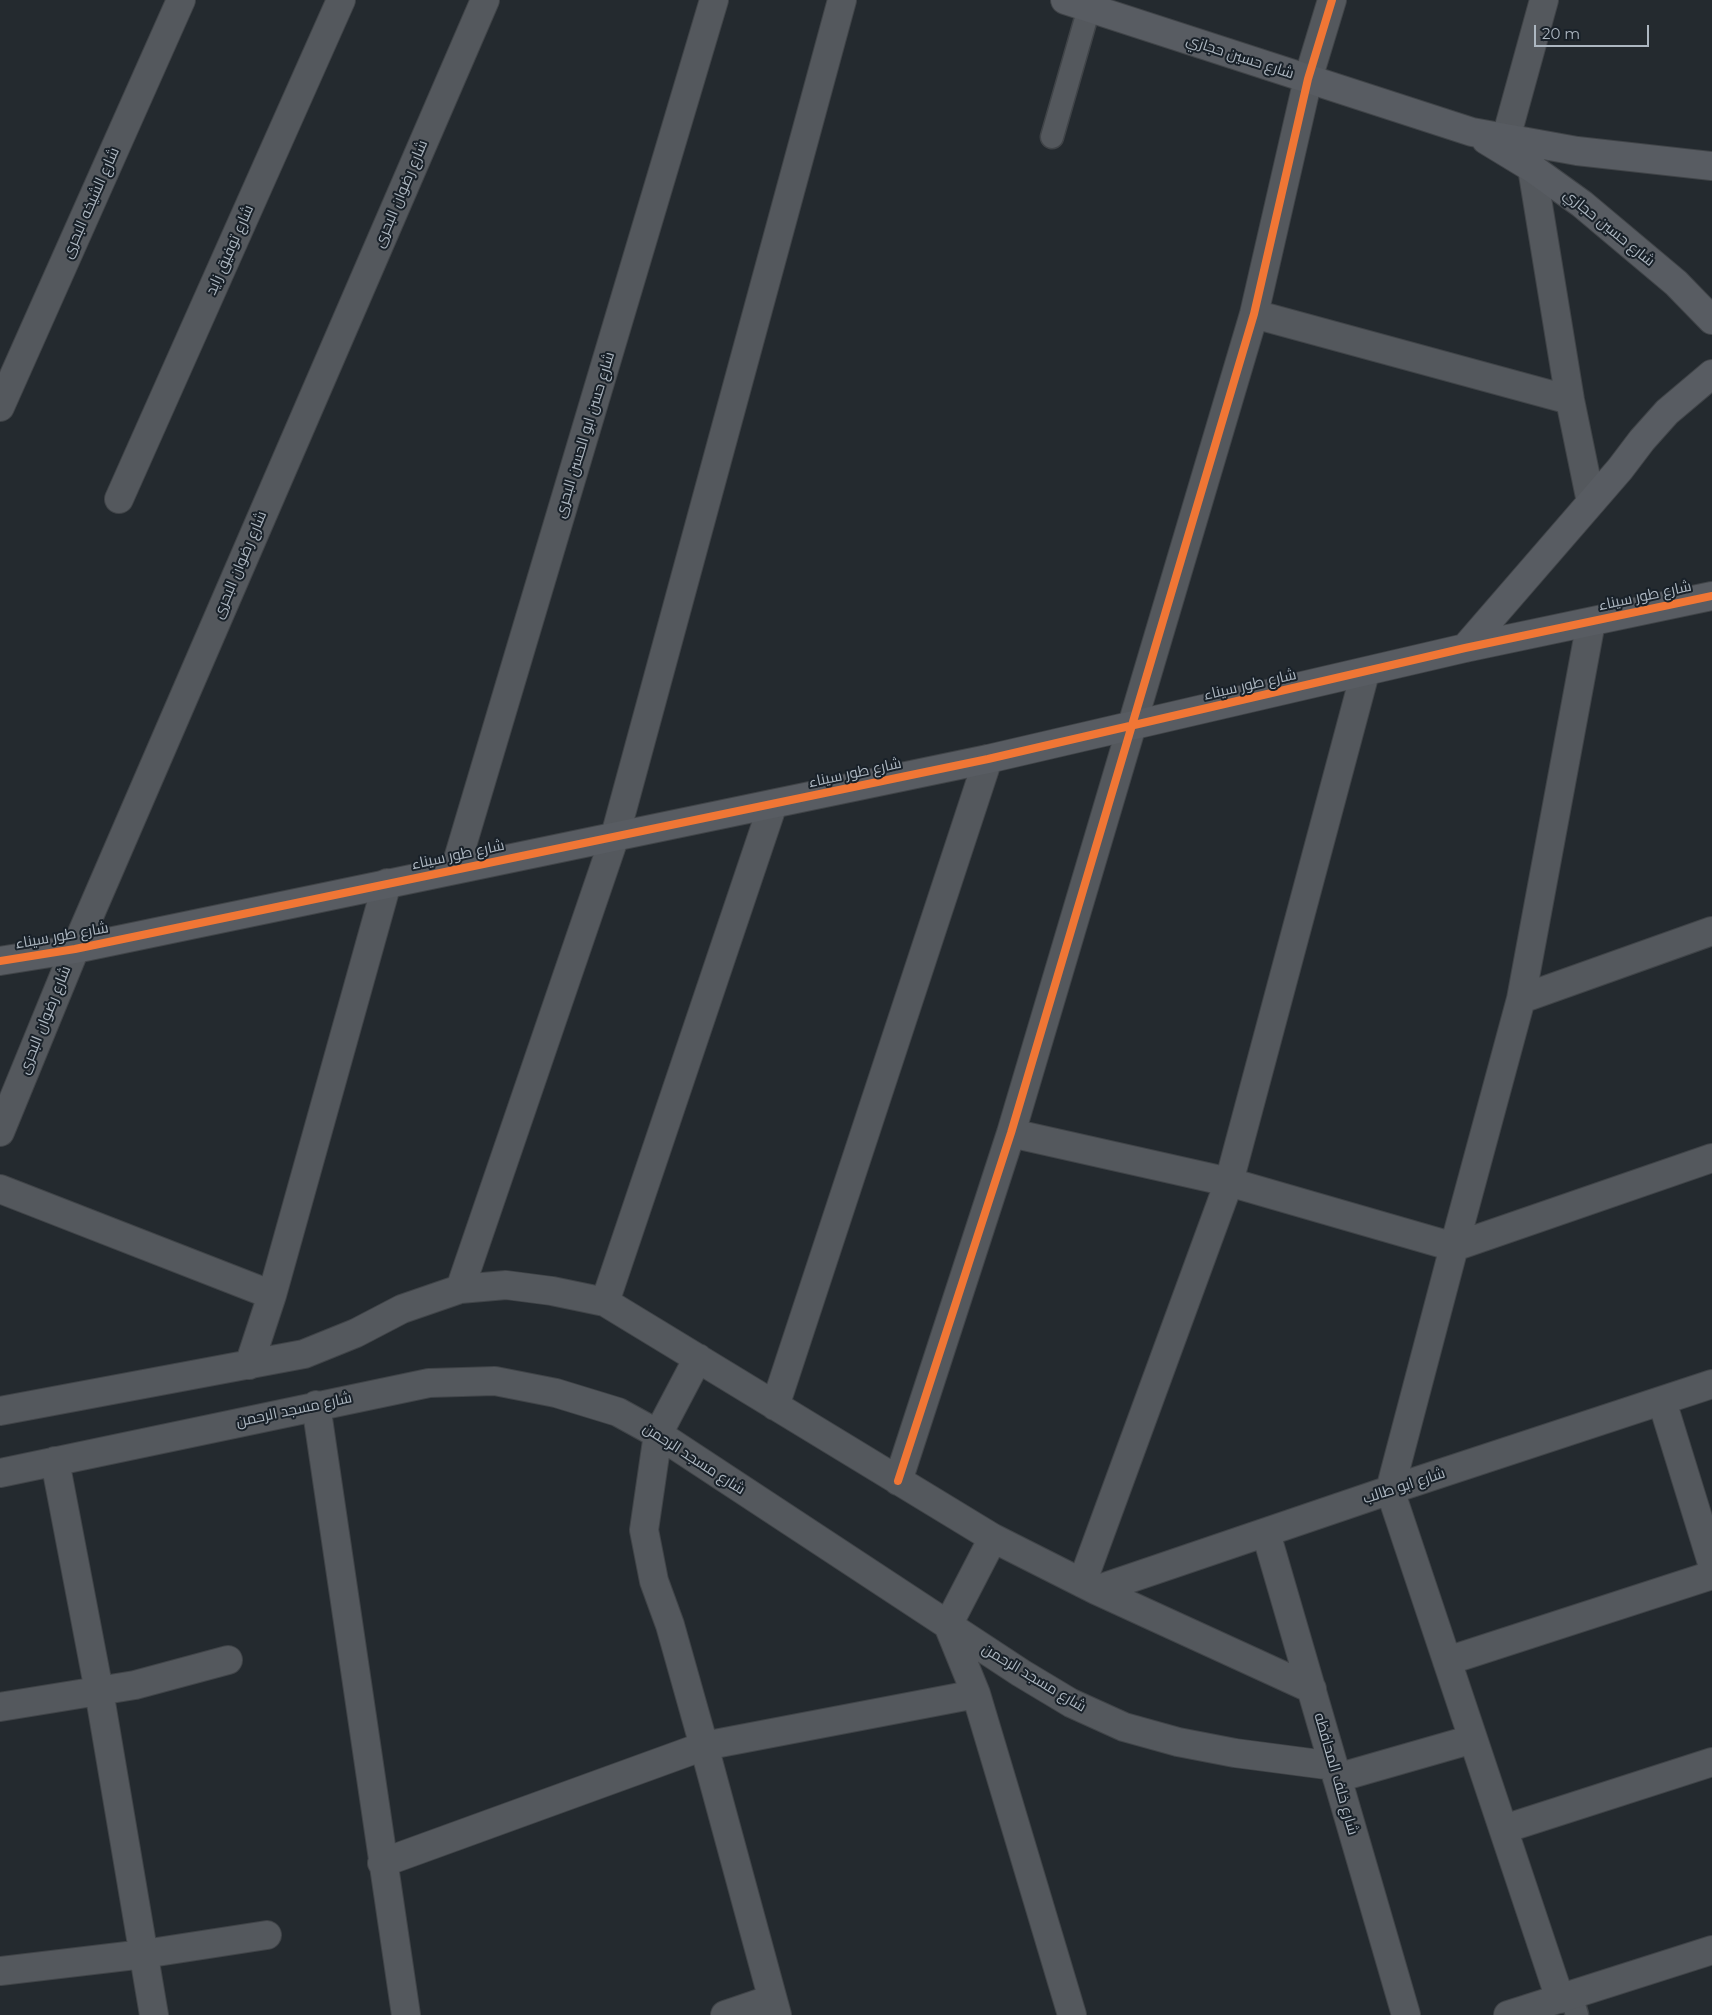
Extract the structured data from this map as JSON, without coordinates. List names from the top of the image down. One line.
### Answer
{"streets":{"street":["شارع حسين حجازي","شارع رضوان البحرى","شارع الشيخه البحرى","شارع توفيق زايد","شارع حسن ابو الحسن البحرى","شارع طور سيناء","شارع مسجد الرحمن","شارع ابو طالب","شارع خلف المحافظه"]},"crossings":[["شارع رضوان البحرى","شارع طور سيناء"],["شارع حسن ابو الحسن البحرى","شارع طور سيناء"],["شارع مسجد الرحمن","شارع خلف المحافظه"],["شارع ابو طالب","شارع خلف المحافظه"]],"scale_bar":"20 m"}
